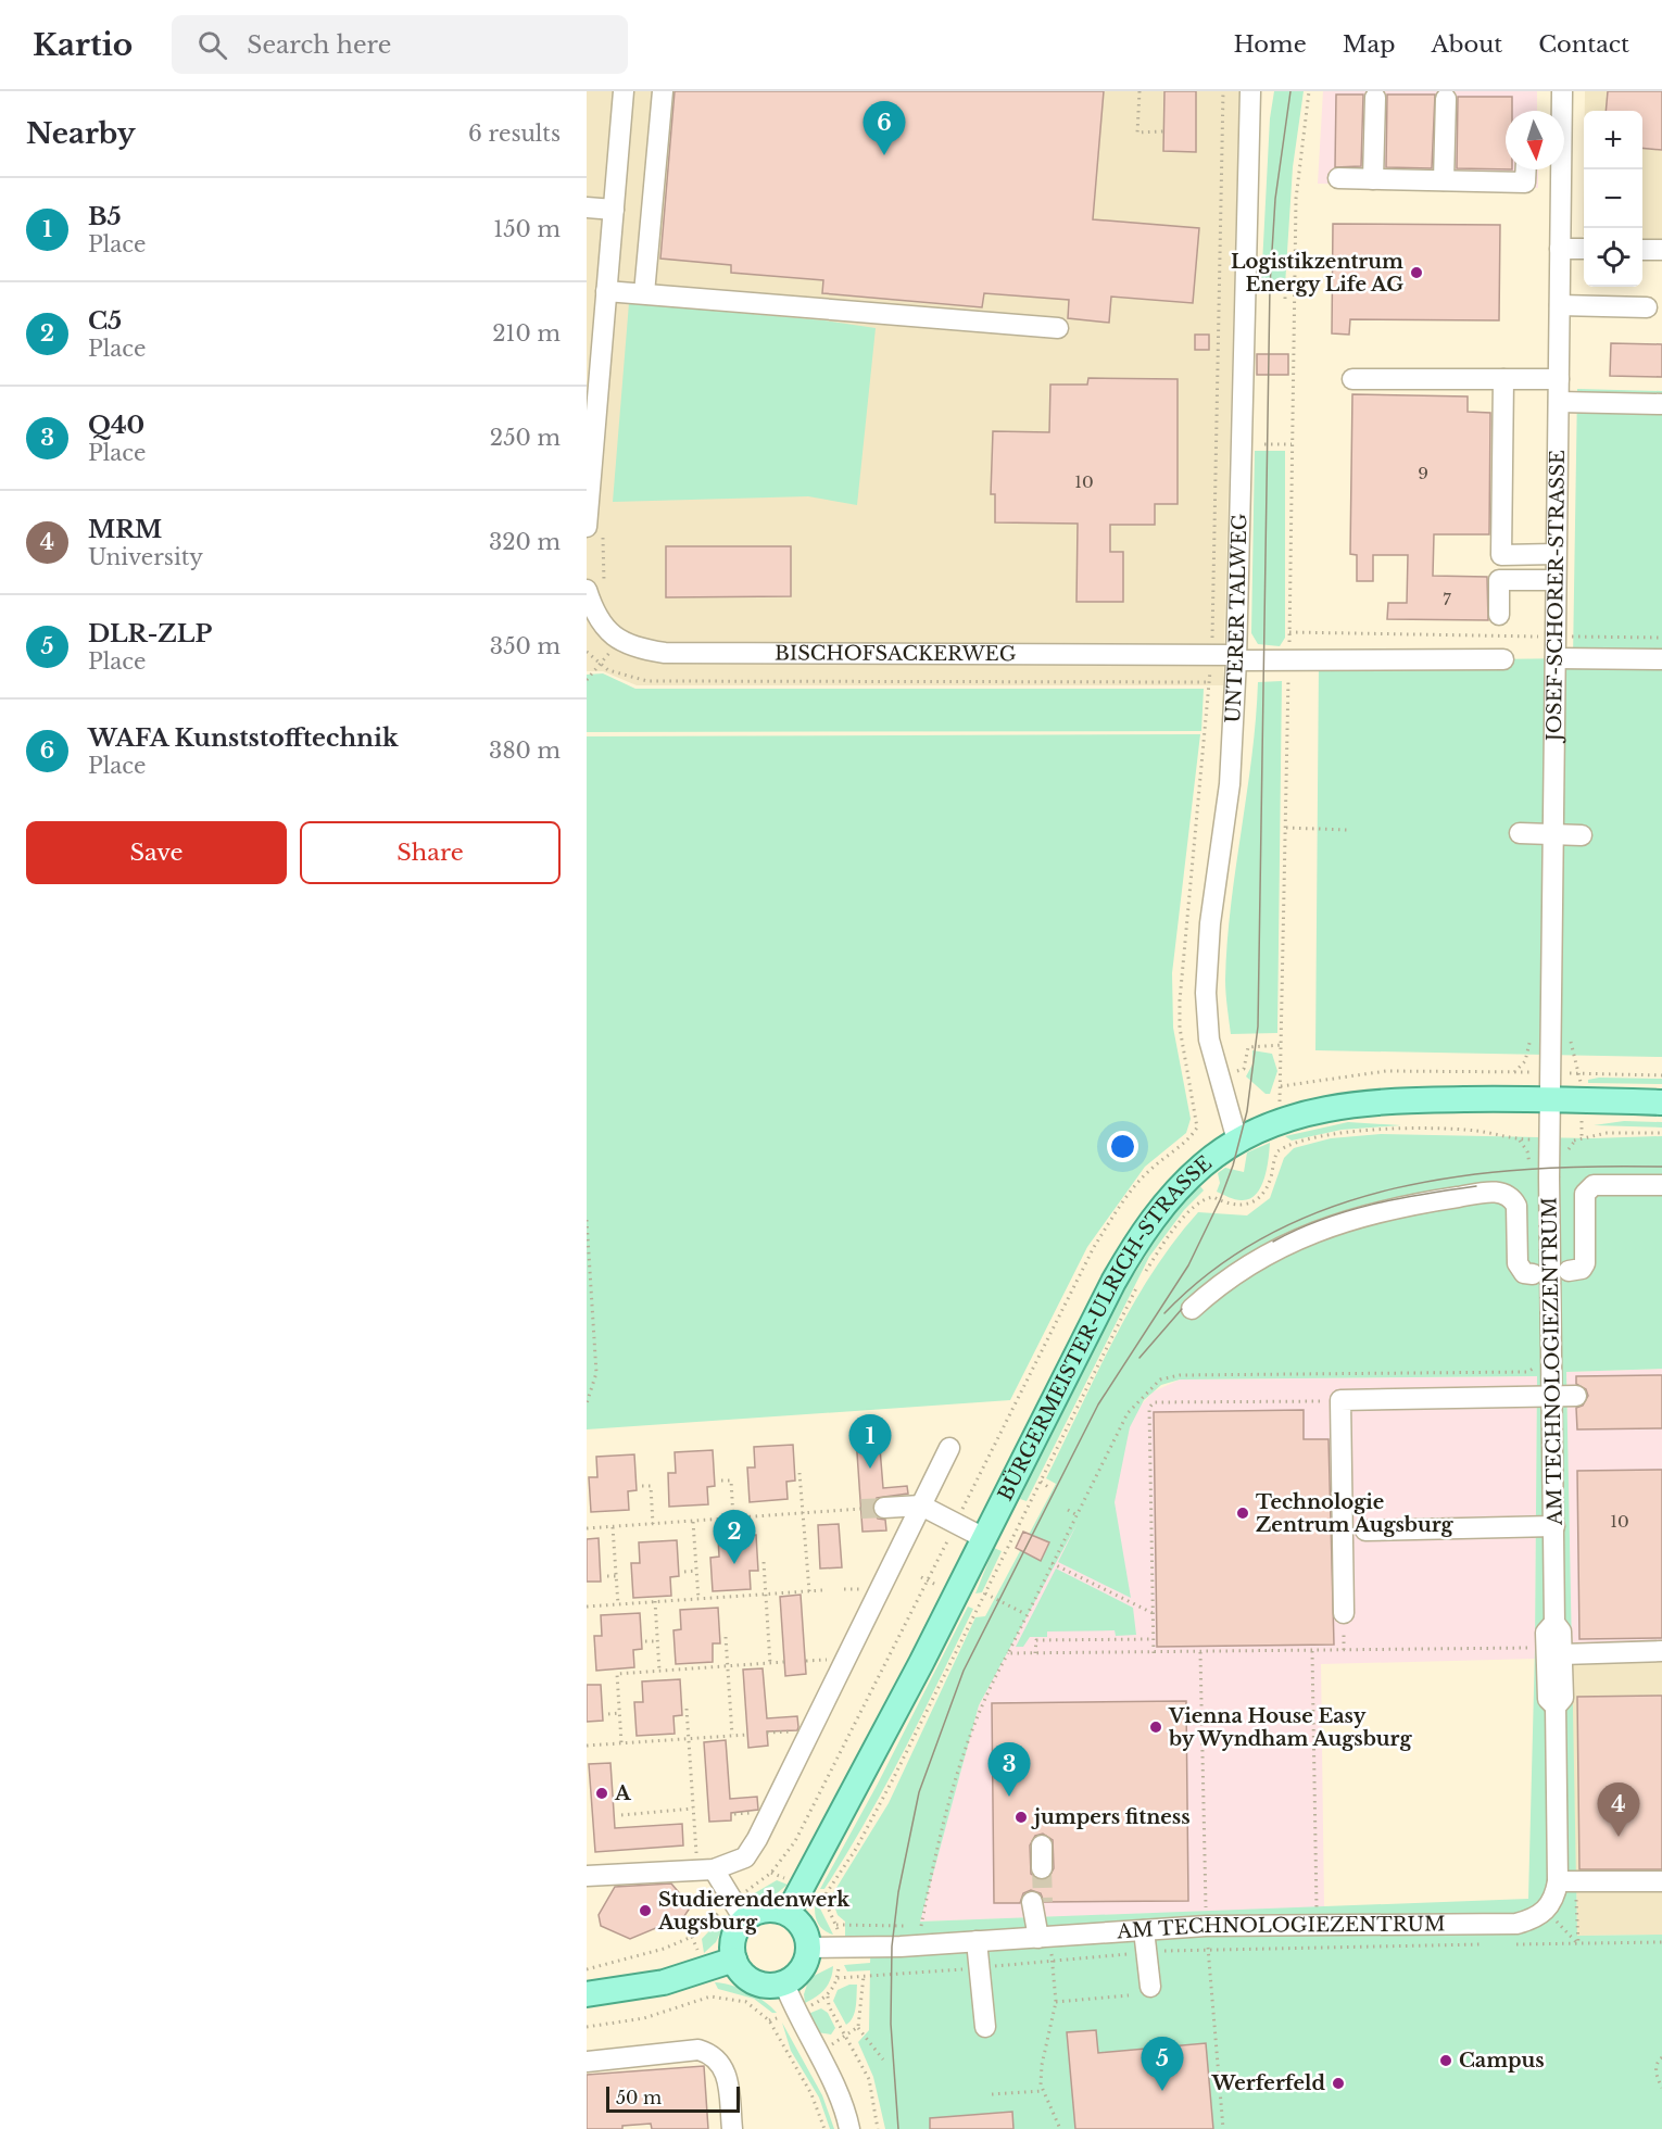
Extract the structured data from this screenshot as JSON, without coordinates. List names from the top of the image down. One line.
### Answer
{"streets":{"main road":["BÜRGERMEISTER-ULRICH-STRASSE"],"street":["JOSEF-SCHORER-STRASSE","UNTERER TALWEG","BISCHOFSACKERWEG","AM TECHNOLOGIEZENTRUM"]},"crossings":[["JOSEF-SCHORER-STRASSE","BÜRGERMEISTER-ULRICH-STRASSE"],["JOSEF-SCHORER-STRASSE","AM TECHNOLOGIEZENTRUM"],["UNTERER TALWEG","BISCHOFSACKERWEG"],["UNTERER TALWEG","BÜRGERMEISTER-ULRICH-STRASSE"],["BÜRGERMEISTER-ULRICH-STRASSE","AM TECHNOLOGIEZENTRUM"]],"places":["Logistikzentrum Energy Life AG","Technologie Zentrum Augsburg","Vienna House Easy by Wyndham Augsburg","A","jumpers fitness","Studierendenwerk Augsburg","Campus","Werferfeld"],"house_numbers":["9","10","7","10"],"scale_bar":"50 m","north":"bottom","page":{"header":"Kartio","search":"Search here","nav":["Home","Map","About","Contact"],"heading":["Nearby","6 results"],"pins":["6","1","2","3","4","5"],"map_buttons":["+","−"],"list":[{"mark":"1","name":"B5","note":"Place","value":"150 m"},{"mark":"2","name":"C5","note":"Place","value":"210 m"},{"mark":"3","name":"Q40","note":"Place","value":"250 m"},{"mark":"4","name":"MRM","note":"University","value":"320 m"},{"mark":"5","name":"DLR-ZLP","note":"Place","value":"350 m"},{"mark":"6","name":"WAFA Kunststofftechnik","note":"Place","value":"380 m"}],"buttons":["Save","Share"],"scale":"50 m"}}
